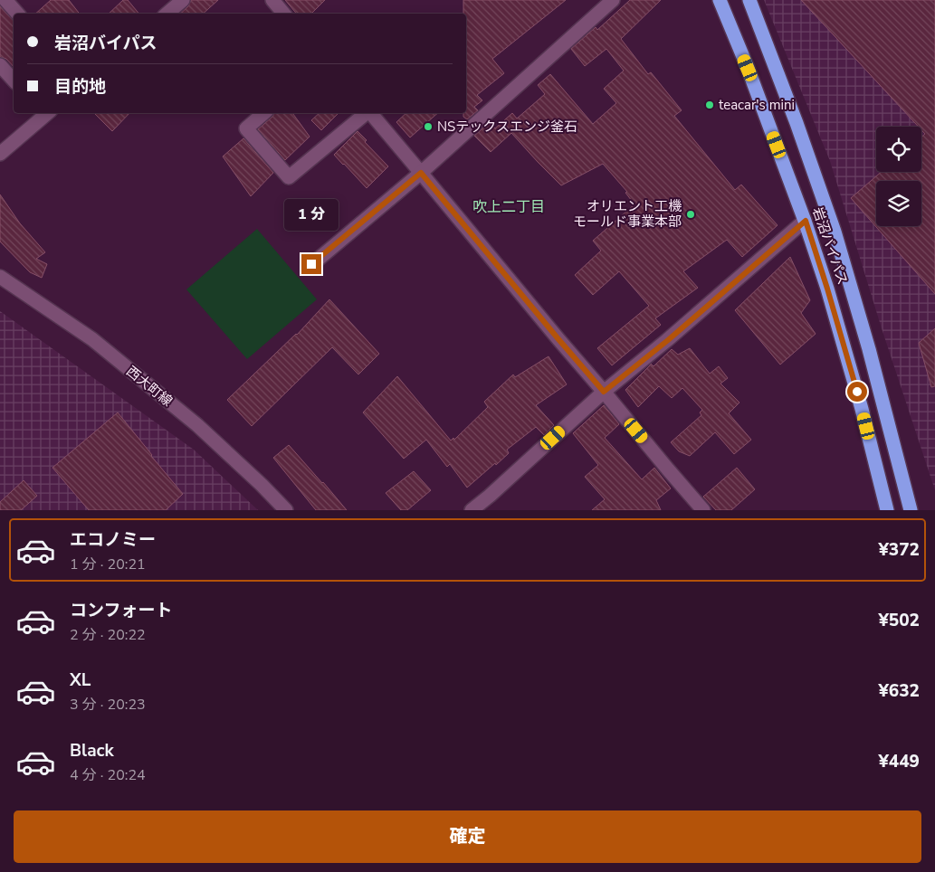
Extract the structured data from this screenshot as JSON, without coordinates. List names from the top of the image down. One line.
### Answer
{"streets":{"highway":["岩沼バイパス"],"street":["西大町線"]},"districts":["吹上二丁目"],"places":["teacar's mini","NSテックスエンジ釜石","オリエント工機 モールド事業本部"],"page":{"banner":["岩沼バイパス","目的地"],"bubble":"1 分","list":[{"name":"エコノミー","note":"1 分 · 20:21","value":"¥372"},{"name":"コンフォート","note":"2 分 · 20:22","value":"¥502"},{"name":"XL","note":"3 分 · 20:23","value":"¥632"},{"name":"Black","note":"4 分 · 20:24","value":"¥449"}],"buttons":"確定"}}
